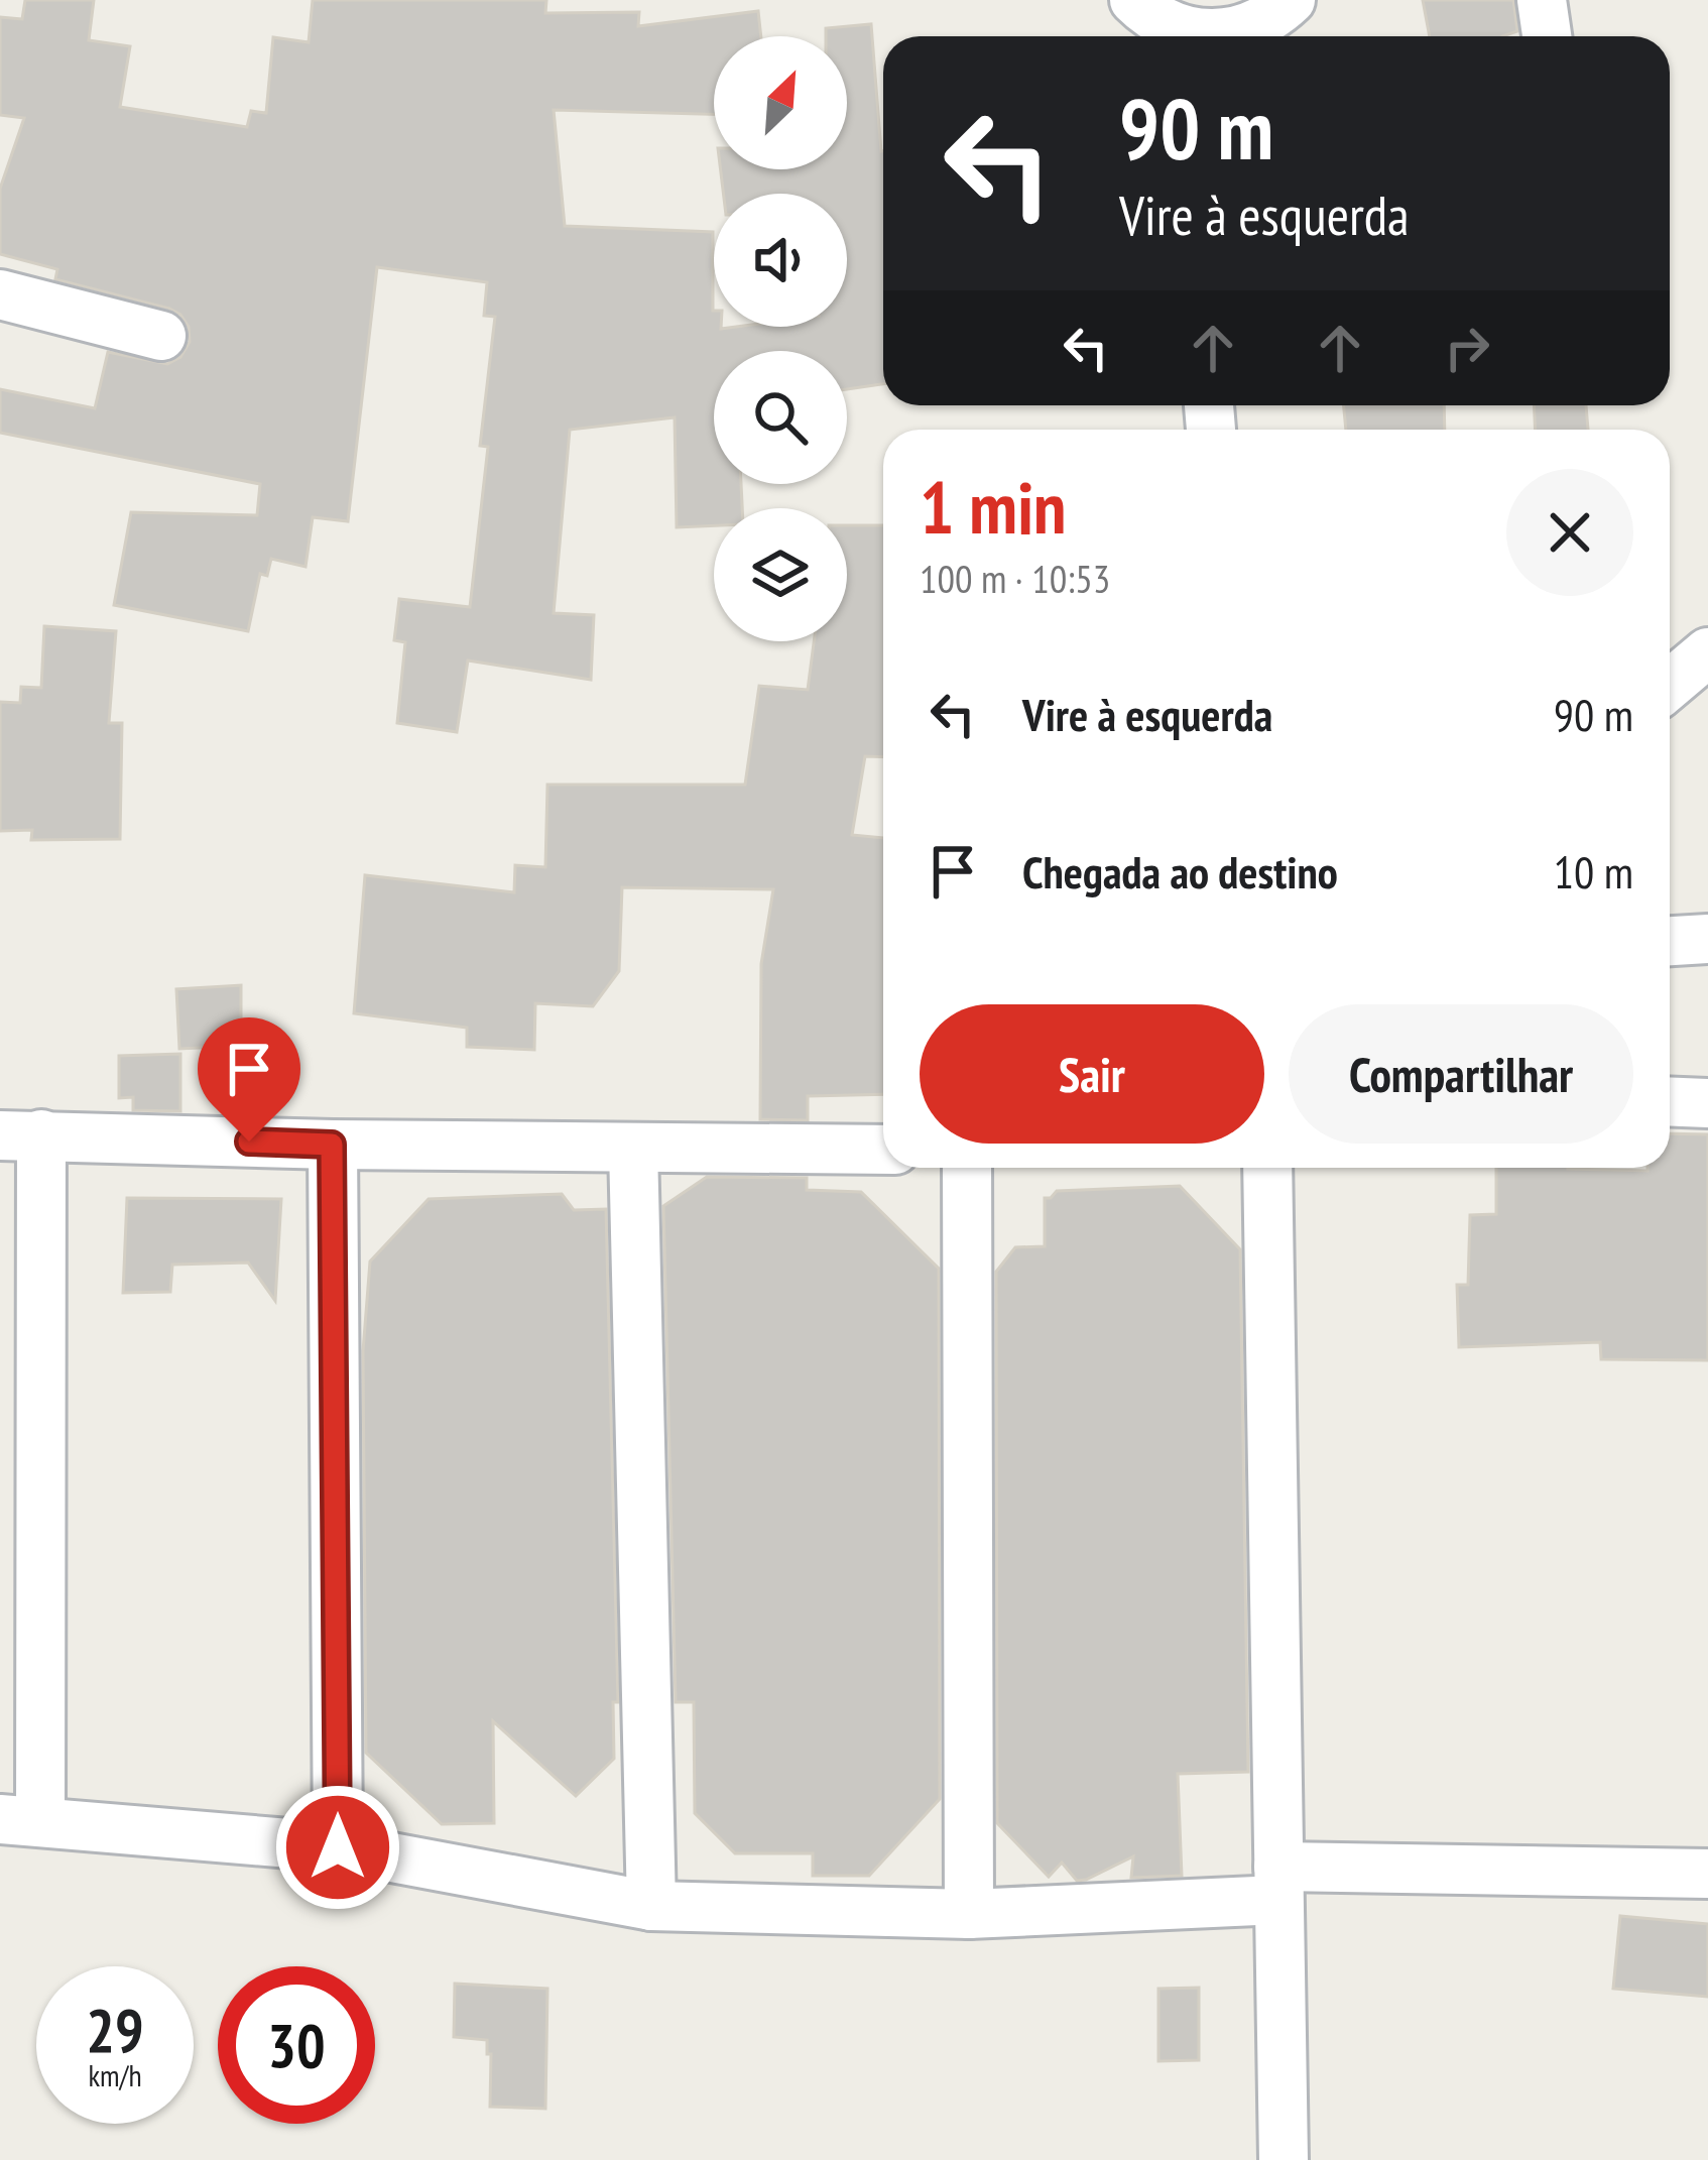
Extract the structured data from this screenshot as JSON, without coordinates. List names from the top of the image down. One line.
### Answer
{"north":"top right","page":{"turn":["90 m","Vire à esquerda"],"heading":["1 min","100 m · 10:53"],"list":[{"name":"Vire à esquerda","value":"90 m"},{"name":"Chegada ao destino","value":"10 m"}],"buttons":["Sair","Compartilhar"],"speed":"29 km/h","limit":"30"}}
